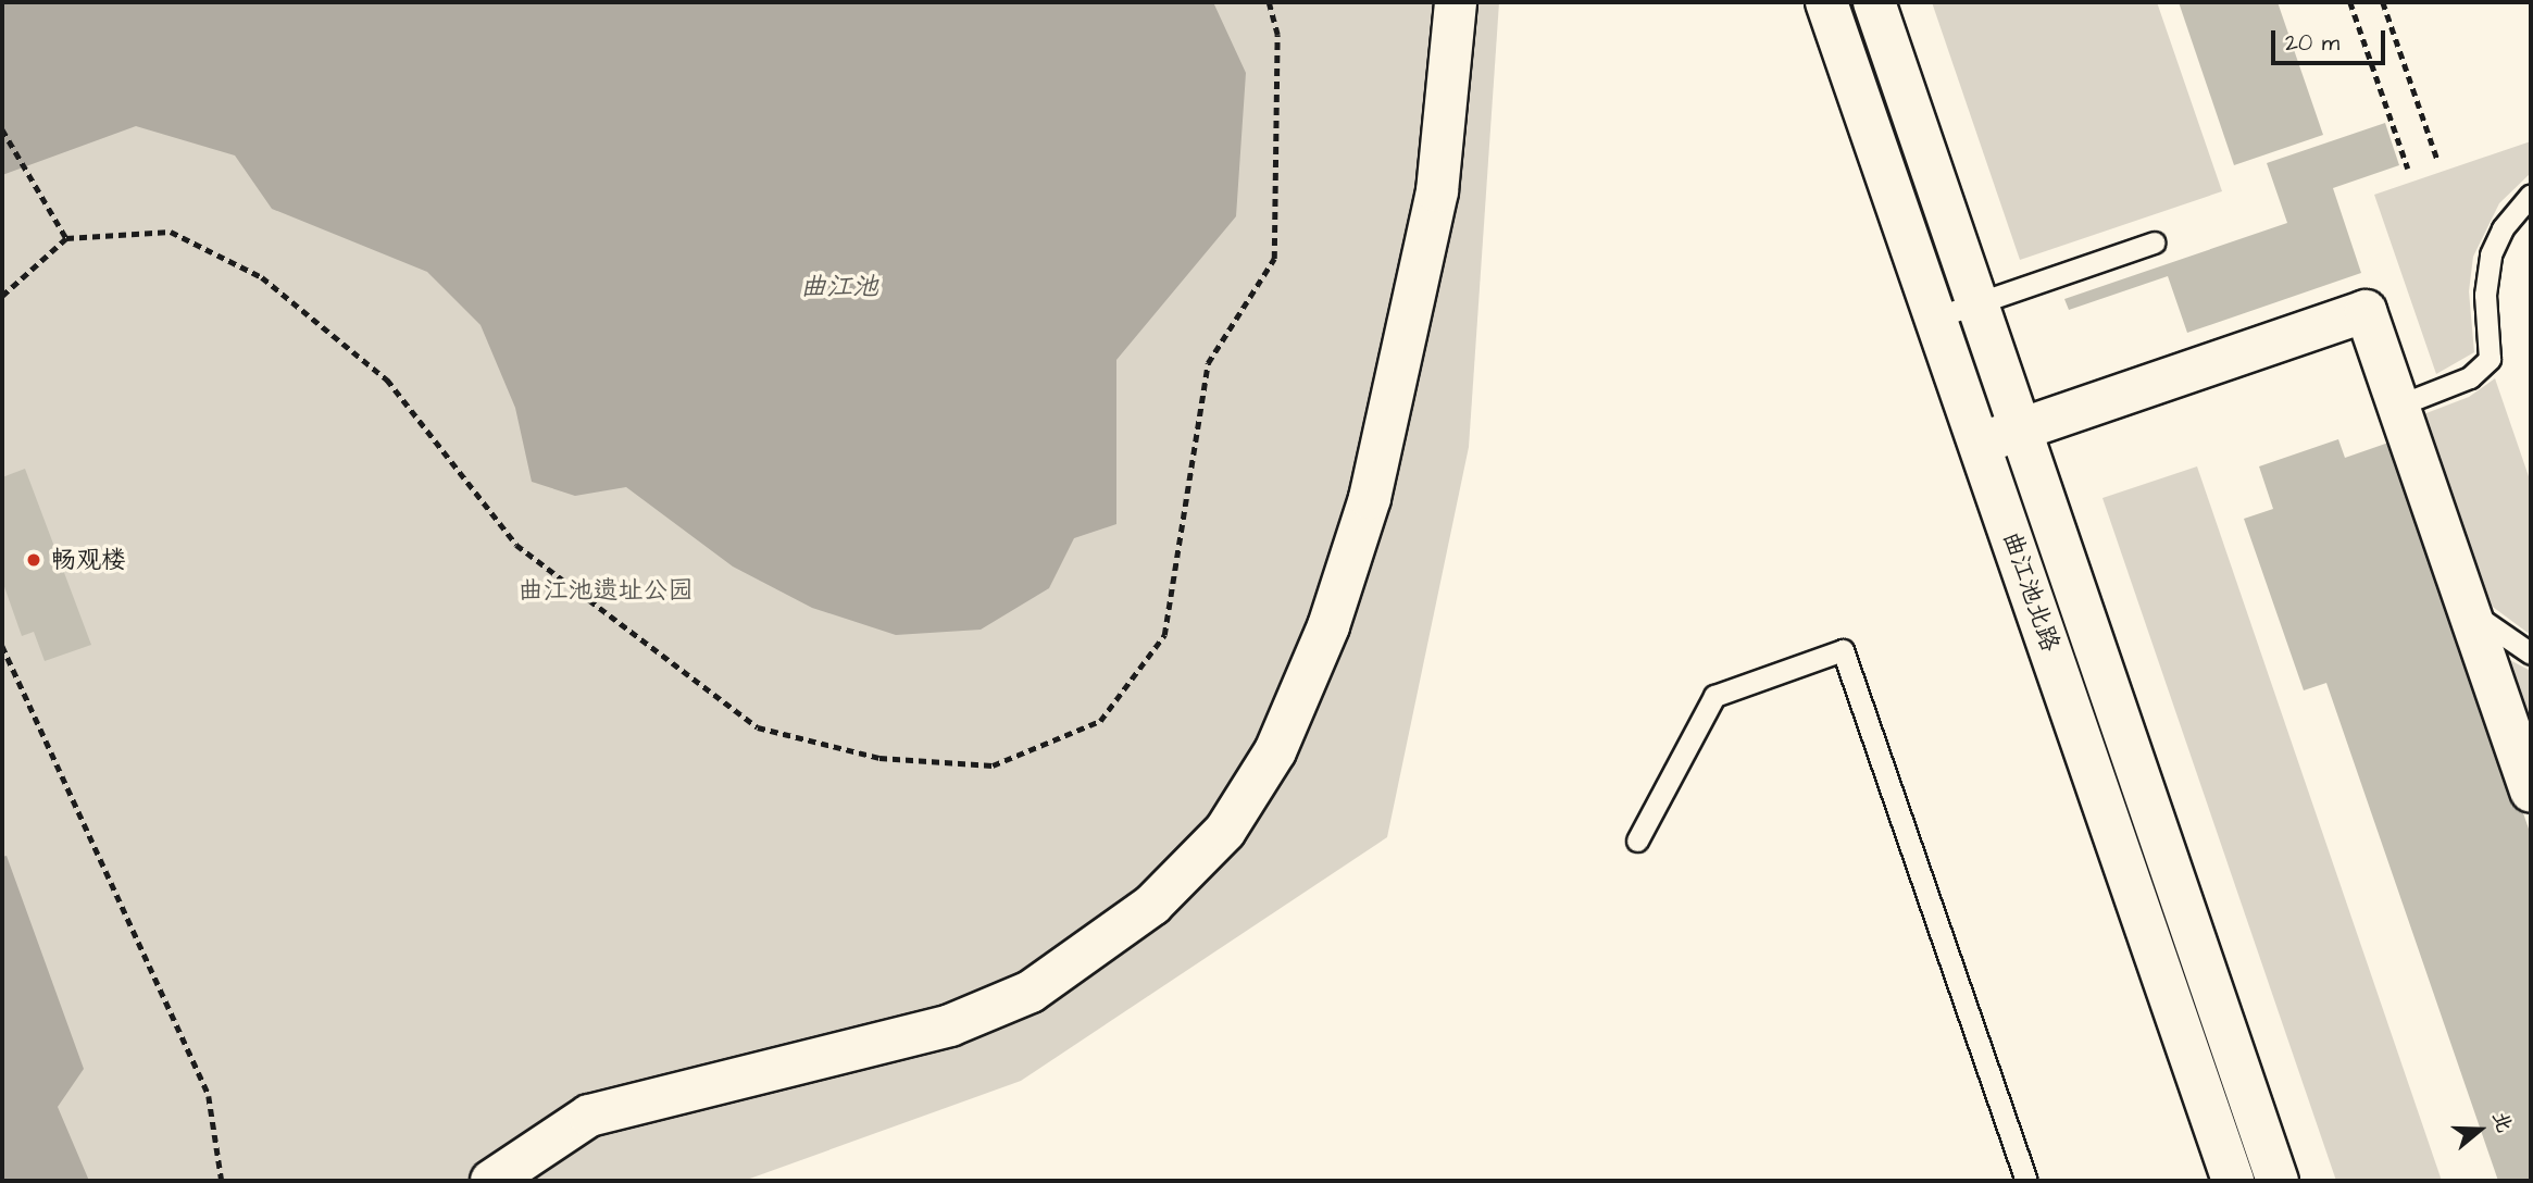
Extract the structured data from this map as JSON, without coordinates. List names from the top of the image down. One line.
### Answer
{"streets":{"street":["曲江池北路"]},"water":["曲江池"],"parks":["曲江池遗址公园"],"places":["畅观楼"],"scale_bar":"20 m","north":"right"}
